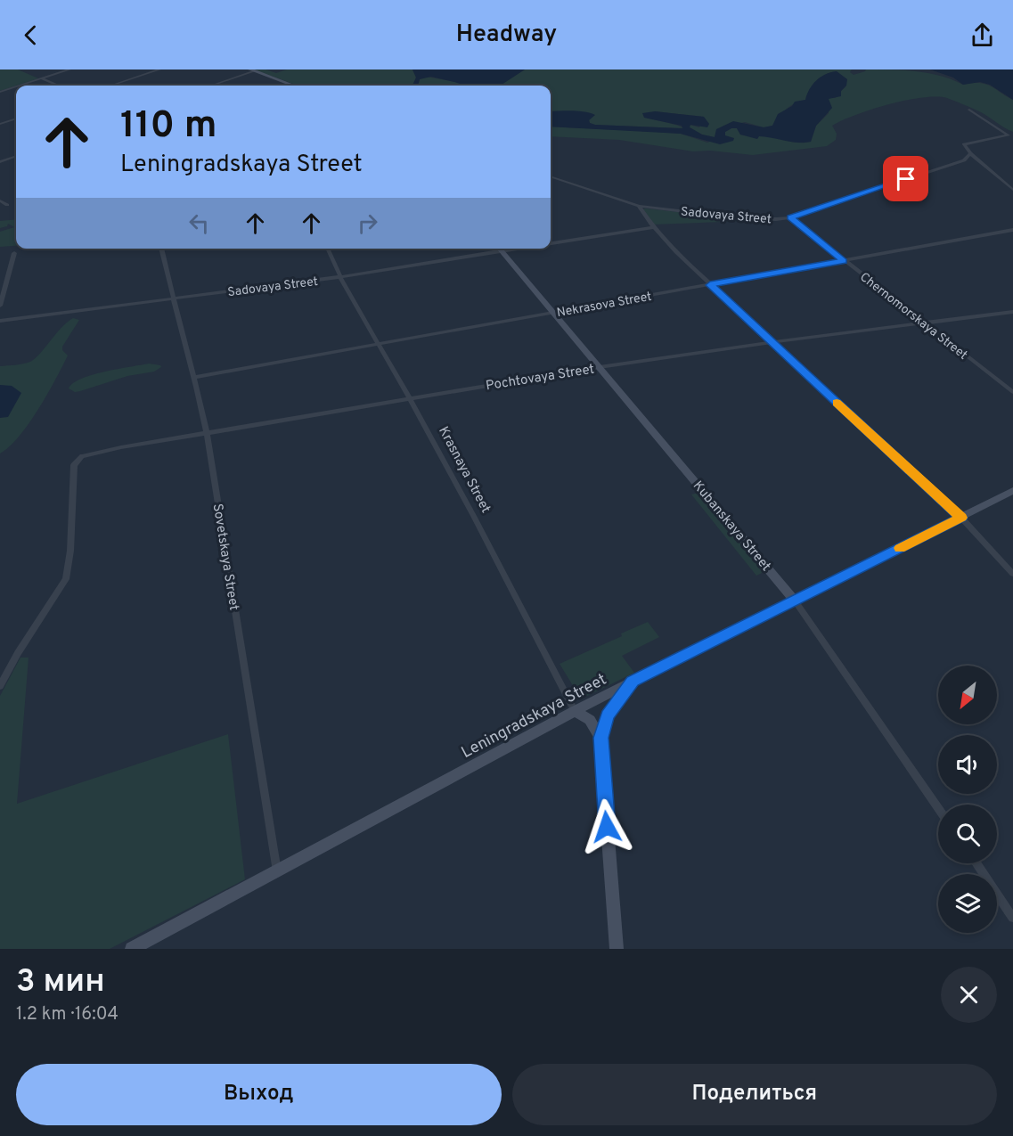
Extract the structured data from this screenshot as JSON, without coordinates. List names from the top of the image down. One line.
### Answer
{"streets":{"street":["Sadovaya Street","Nekrasova Street","Chernomorskaya Street","Pochtovaya Street","Krasnaya Street","Kubanskaya Street","Sovetskaya Street","Leningradskaya Street"]},"crossings":[["Sadovaya Street","Chernomorskaya Street"],["Sadovaya Street","Krasnaya Street"],["Sadovaya Street","Sovetskaya Street"],["Nekrasova Street","Chernomorskaya Street"],["Nekrasova Street","Krasnaya Street"],["Nekrasova Street","Kubanskaya Street"],["Nekrasova Street","Sovetskaya Street"],["Chernomorskaya Street","Pochtovaya Street"],["Pochtovaya Street","Krasnaya Street"],["Pochtovaya Street","Kubanskaya Street"],["Pochtovaya Street","Sovetskaya Street"],["Krasnaya Street","Leningradskaya Street"],["Kubanskaya Street","Leningradskaya Street"],["Sovetskaya Street","Leningradskaya Street"]],"north":"bottom left","page":{"header":"Headway","turn":["110 m","Leningradskaya Street"],"heading":["3 мин","1.2 km · 16:04"],"buttons":["Выход","Поделиться"]}}
